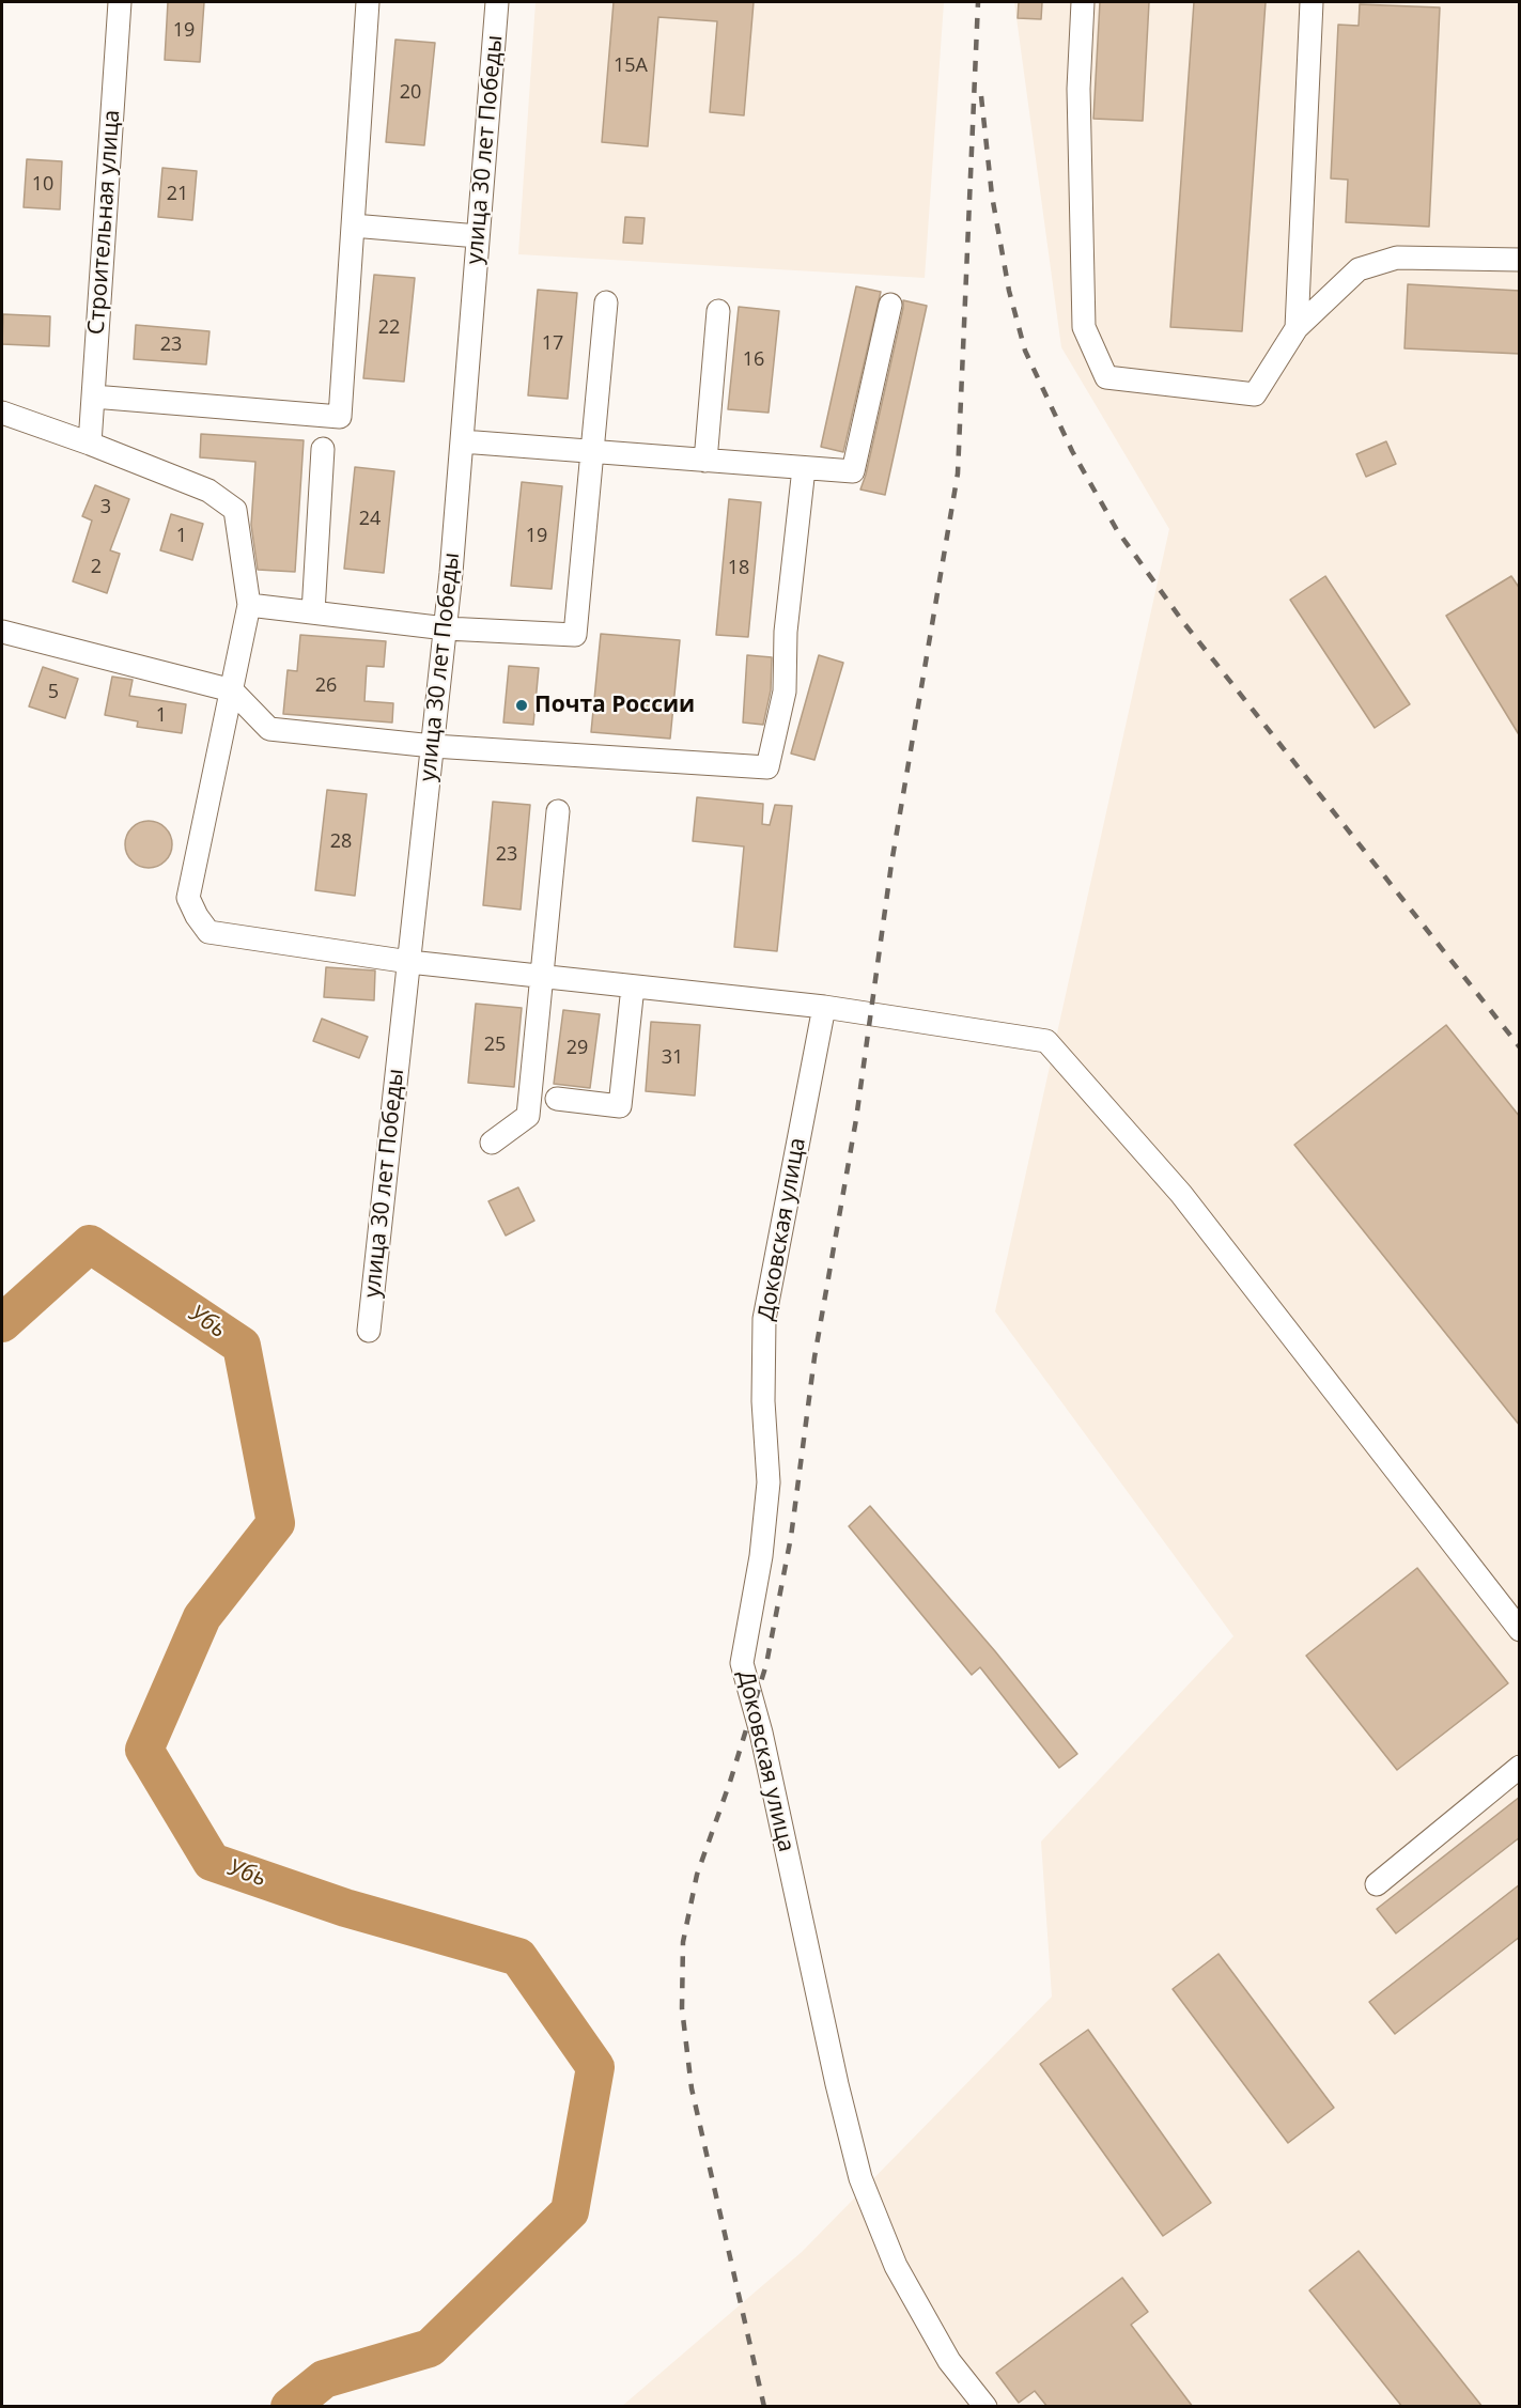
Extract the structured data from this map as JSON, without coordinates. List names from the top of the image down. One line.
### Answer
{"streets":{"street":["улица 30 лет Победы","Строительная улица","Доковская улица"]},"water":["Убь"],"places":["Почта России"],"house_numbers":["19","15А","20","10","21","22","17","23","16","3","24","1","19","2","18","26","5","1","28","23","25","29","31"]}
